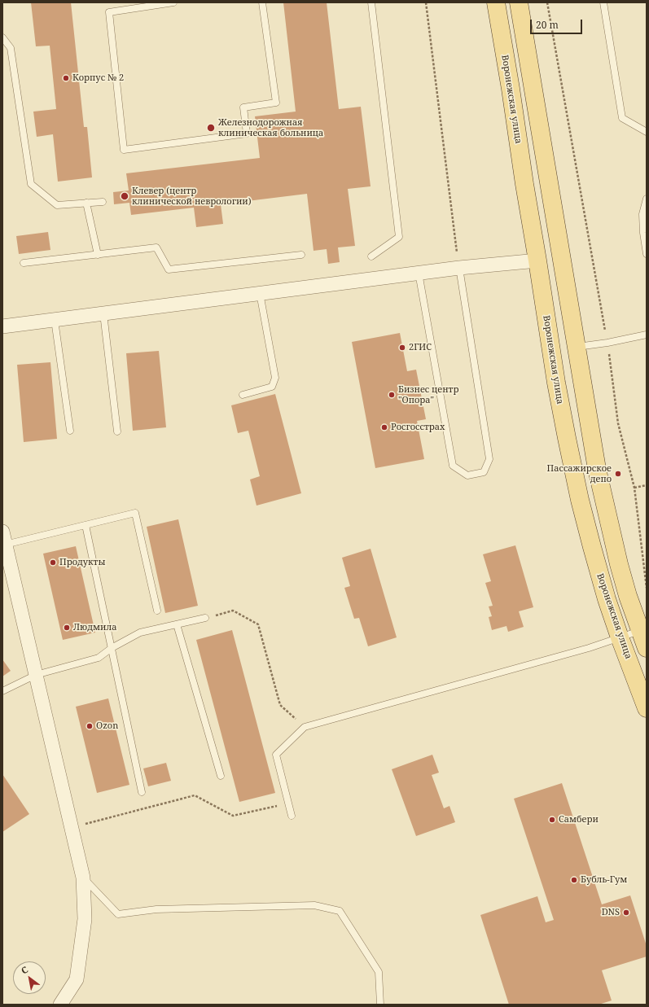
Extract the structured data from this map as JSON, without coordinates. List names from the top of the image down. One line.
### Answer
{"streets":{"main road":["Воронежская улица"]},"places":["Корпус № 2","Железнодорожная клиническая больница","Клевер (центр клинической неврологии)","2ГИС","Бизнес центр \"Опора\"","Росгосстрах","Пассажирское депо","Продукты","Людмила","Ozon","Самбери","Бубль-Гум","DNS"],"scale_bar":"20 m","north":"top left"}
